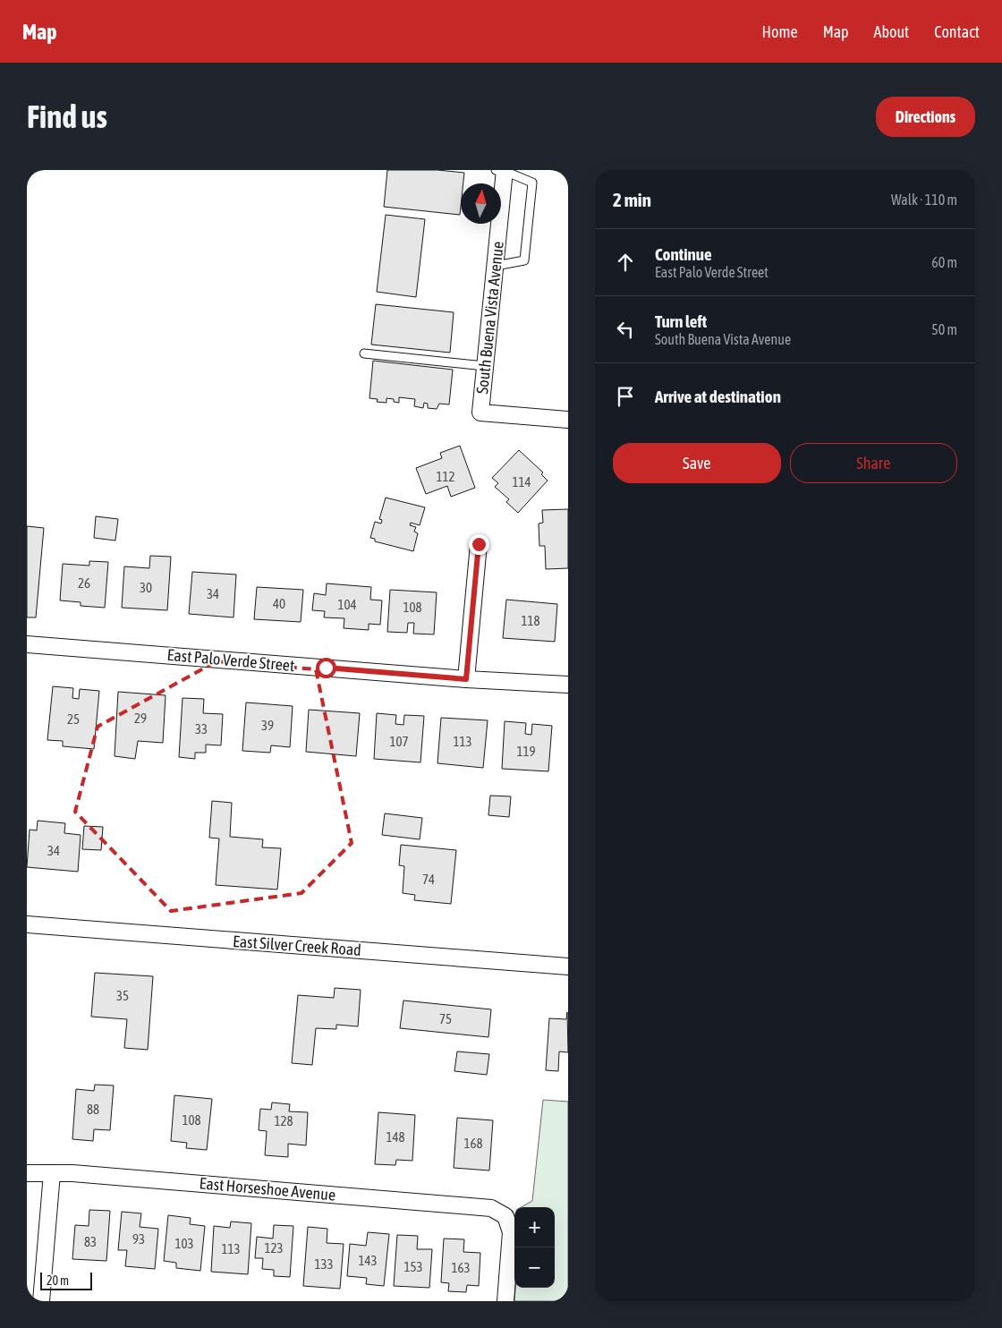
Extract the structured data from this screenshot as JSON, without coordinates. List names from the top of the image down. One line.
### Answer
{"streets":{"street":["South Buena Vista Avenue","East Palo Verde Street","East Silver Creek Road","East Horseshoe Avenue"]},"house_numbers":["112","114","26","30","34","40","104","108","118","29","25","39","33","107","113","119","34","74","35","75","88","108","128","148","168","93","83","103","123","113","143","133","153","163"],"scale_bar":"20 m","north":"top","page":{"header":"Map","nav":["Home","Map","About","Contact"],"buttons":["Directions",["Save","Share"]],"title":"Find us","heading":["2 min","Walk · 110 m"],"list":[["Continue","East Palo Verde Street","60 m"],["Turn left","South Buena Vista Avenue","50 m"],"Arrive at destination"],"map_buttons":["+","−"],"scale":"20 m"}}
